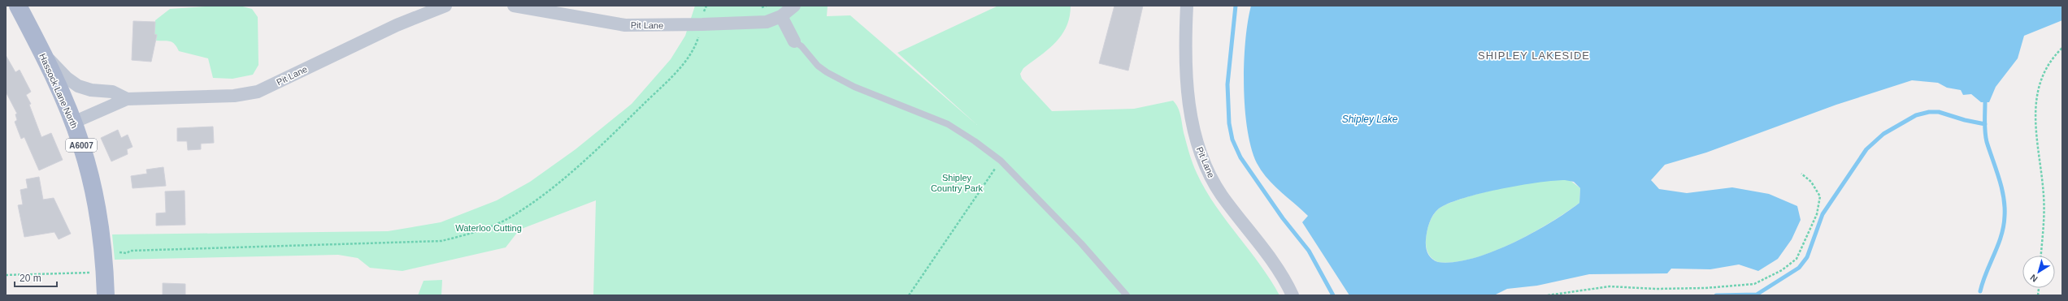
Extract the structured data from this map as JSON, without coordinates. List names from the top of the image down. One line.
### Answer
{"streets":{"main road":["Hassock Lane North","A6007"],"street":["Pit Lane"]},"crossings":[["Pit Lane","Hassock Lane North"]],"districts":["SHIPLEY LAKESIDE"],"water":["Shipley Lake"],"parks":["Shipley Country Park","Waterloo Cutting"],"scale_bar":"20 m","north":"bottom left"}
